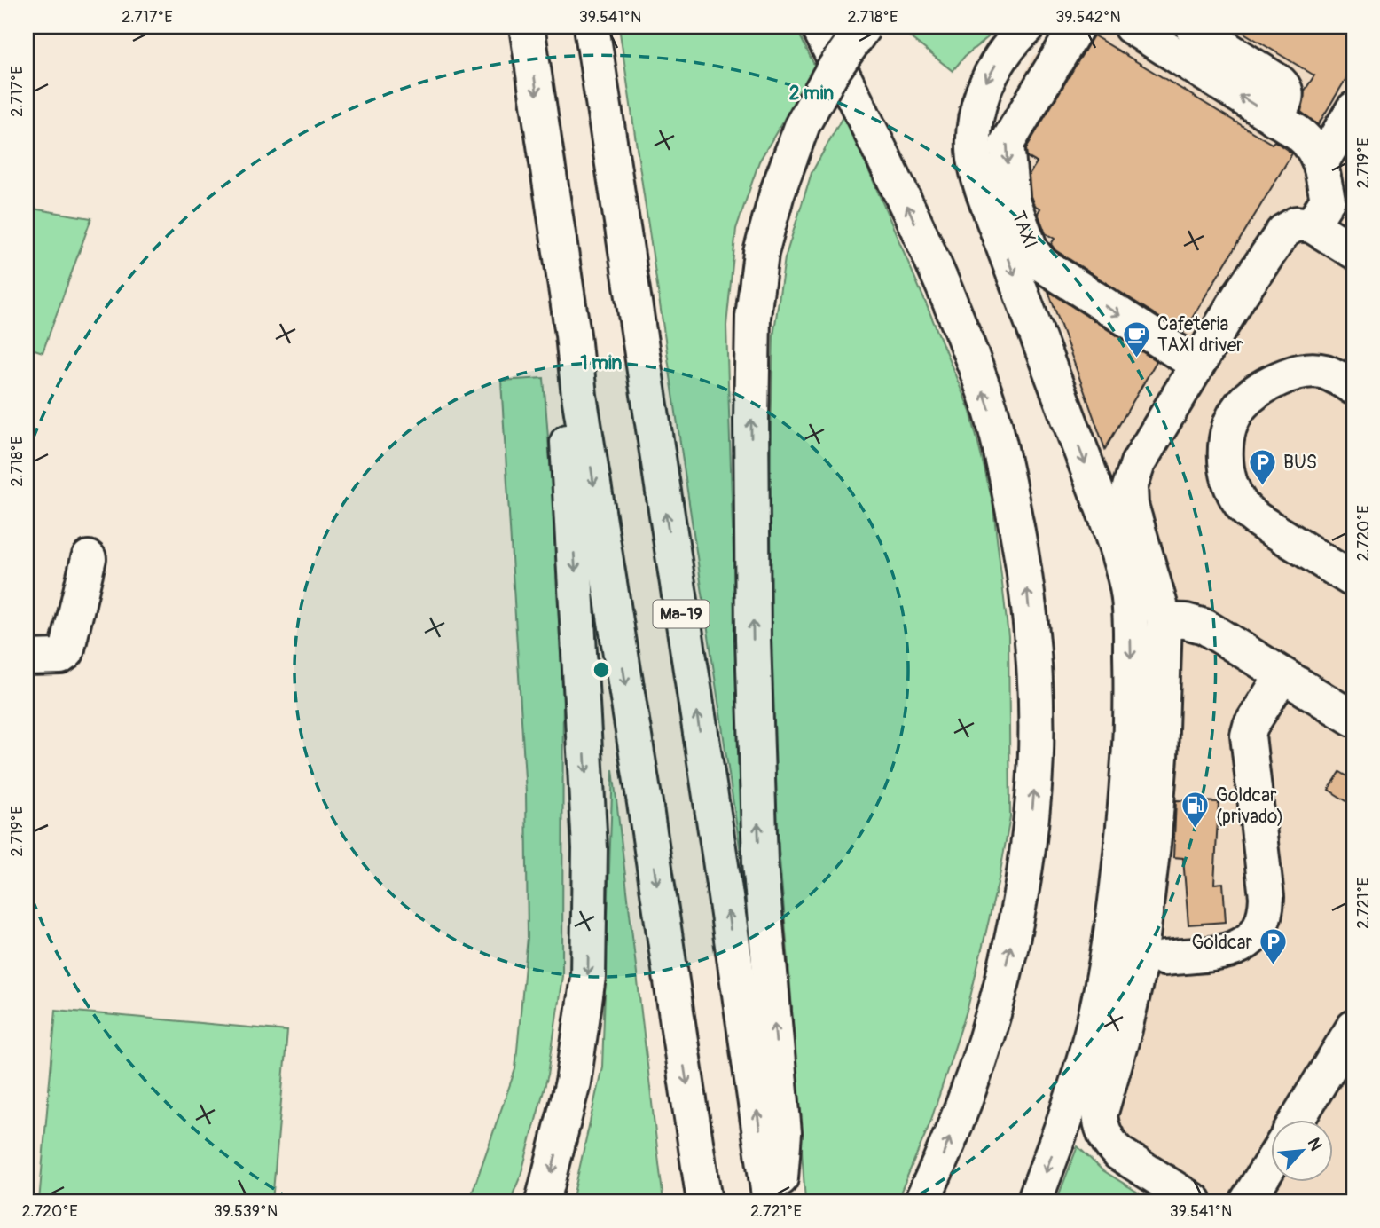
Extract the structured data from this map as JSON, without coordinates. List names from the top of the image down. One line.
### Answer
{"streets":{"main road":["TAXI","Ma-19"]},"places":{"cafe":["Cafeteria TAXI driver"],"parking":["BUS","Goldcar"],"fuel station":["Goldcar (privado)"]},"north":"top right","coordinates":["2.717°E","39.541°N","2.718°E","39.542°N","2.719°E","2.720°E","2.721°E","39.539°N"],"rings":["2 min","1 min"]}
